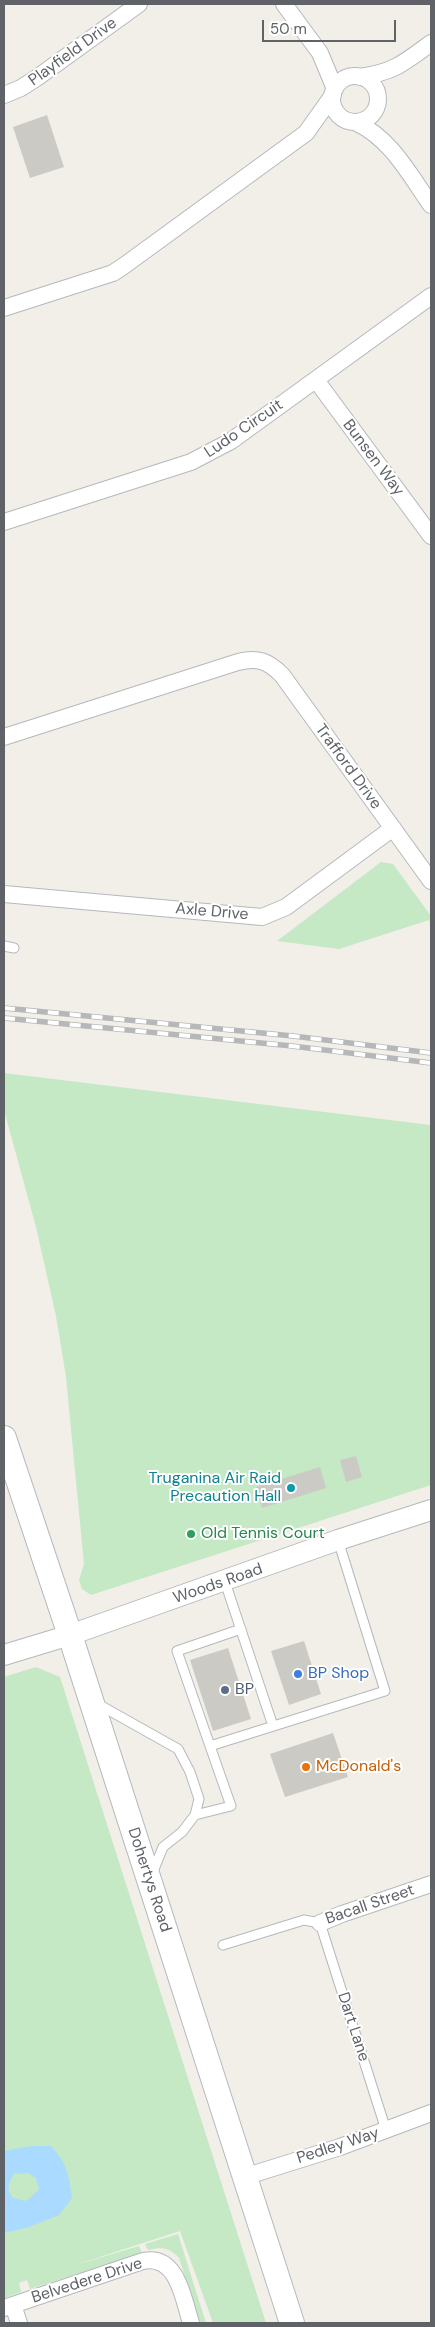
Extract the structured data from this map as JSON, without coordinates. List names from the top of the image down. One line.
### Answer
{"streets":{"main road":["Dohertys Road"],"street":["Playfield Drive","Ludo Circuit","Bunsen Way","Trafford Drive","Axle Drive","Woods Road","Bacall Street","Pedley Way","Belvedere Drive"],"lane":["Dart Lane"]},"crossings":[["Ludo Circuit","Bunsen Way"],["Trafford Drive","Axle Drive"],["Woods Road","Dohertys Road"],["Dohertys Road","Pedley Way"],["Bacall Street","Dart Lane"],["Dart Lane","Pedley Way"]],"places":["Truganina Air Raid Precaution Hall","Old Tennis Court","BP Shop","BP","McDonald's"],"scale_bar":"50 m"}
